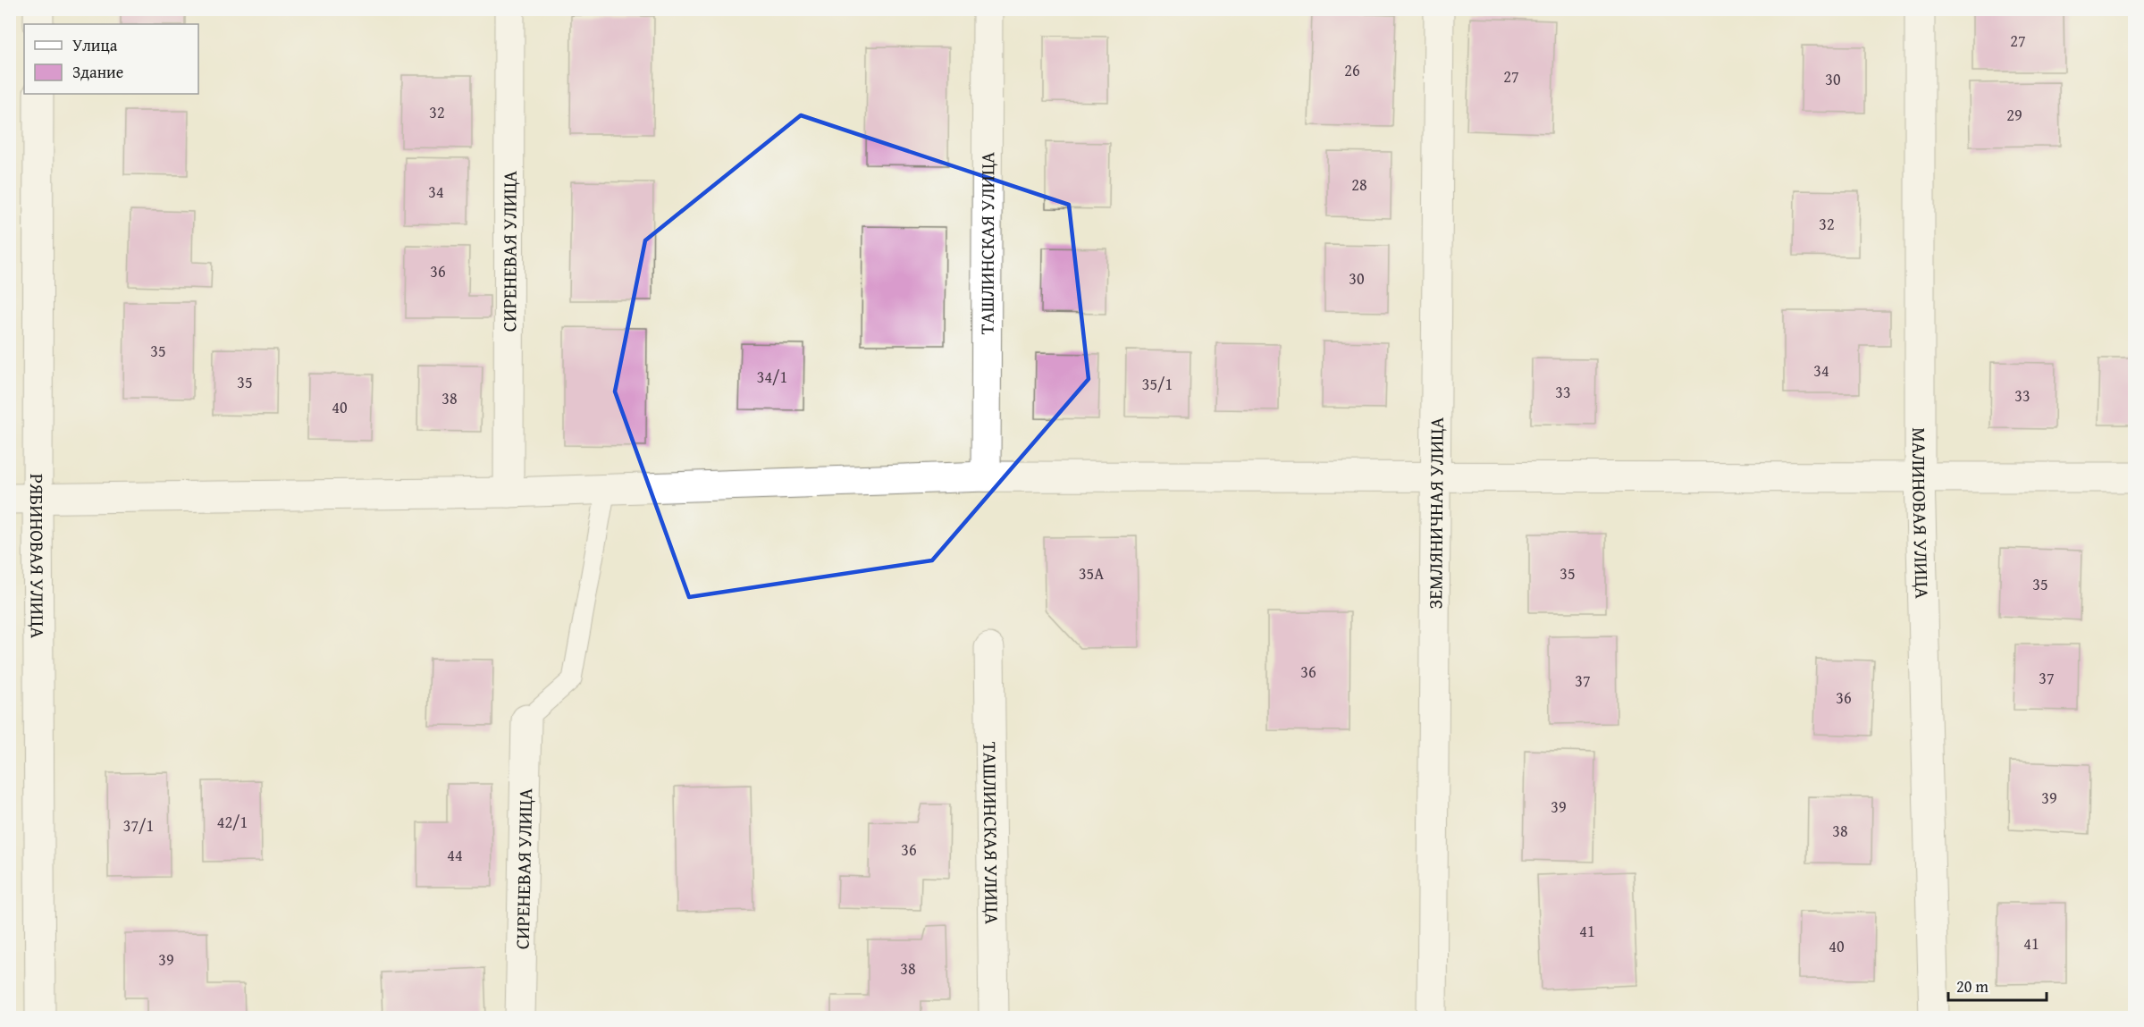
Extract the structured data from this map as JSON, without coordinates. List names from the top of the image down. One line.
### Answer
{"streets":{"street":["ТАШЛИНСКАЯ УЛИЦА","СИРЕНЕВАЯ УЛИЦА","ЗЕМЛЯНИЧНАЯ УЛИЦА","МАЛИНОВАЯ УЛИЦА","РЯБИНОВАЯ УЛИЦА"]},"house_numbers":["27","26","27","30","32","29","28","34","32","36","30","35","34","34/1","35","35/1","33","33","38","40","35А","35","35","36","37","37","36","39","39","42/1","37/1","38","36","44","41","41","40","39","38"],"legend":["Улица","Здание"],"scale_bar":"20 m"}
